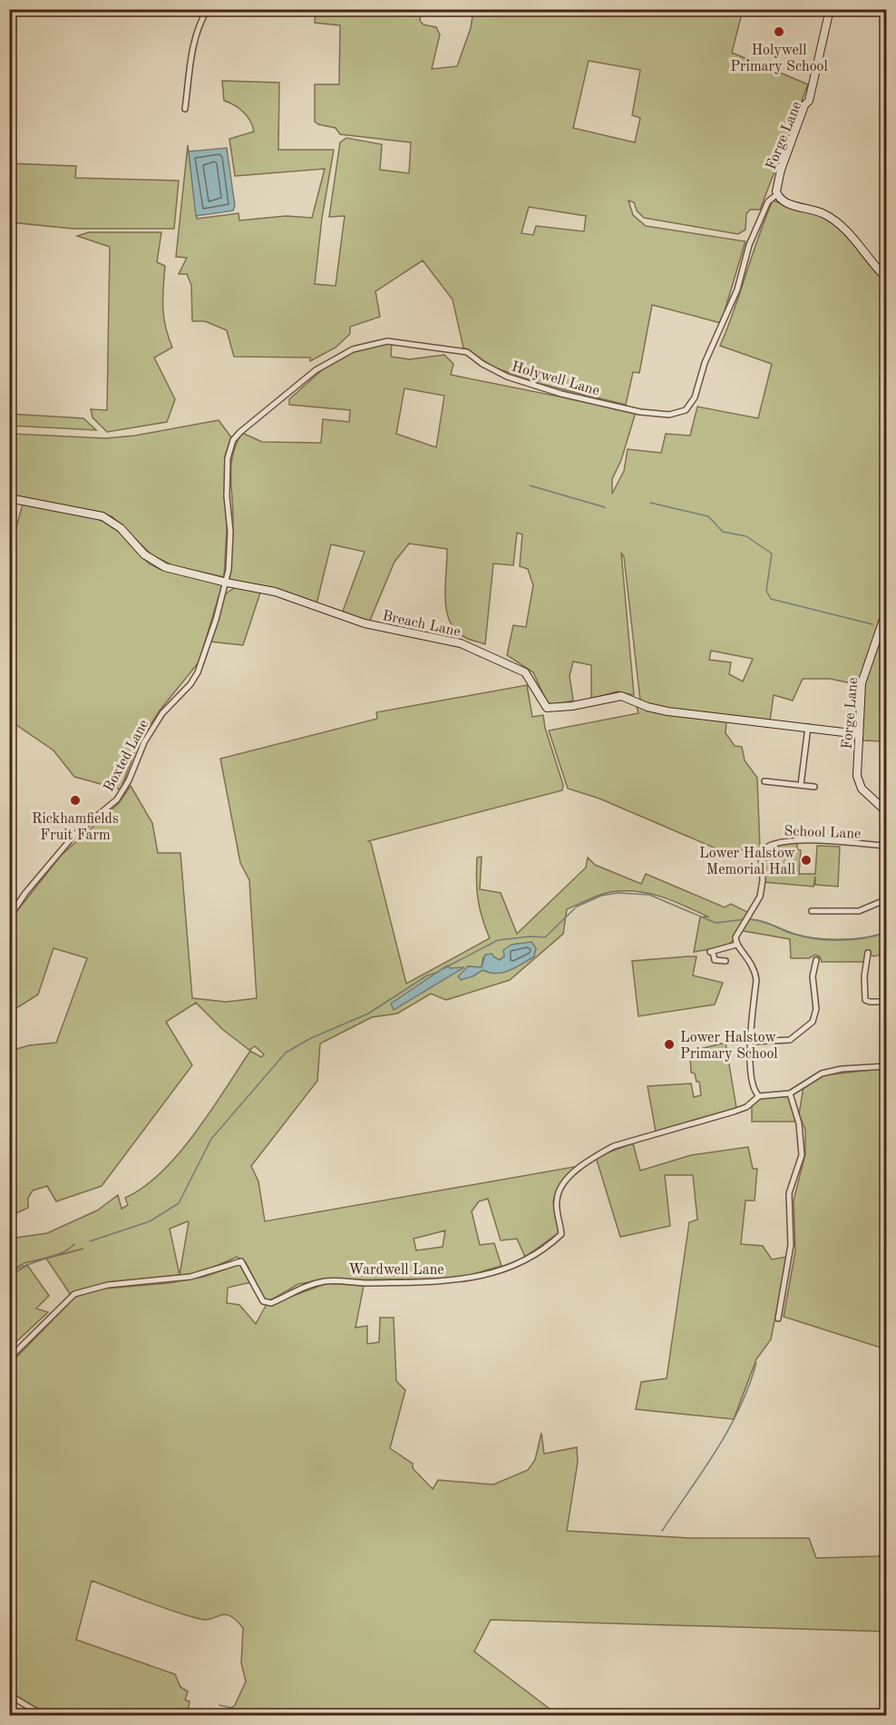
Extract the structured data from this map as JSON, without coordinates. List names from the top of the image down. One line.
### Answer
{"streets":{"street":["Forge Lane","Holywell Lane","Breach Lane","Boxted Lane","School Lane","Wardwell Lane"]},"crossings":[["Forge Lane","Holywell Lane"],["Forge Lane","Breach Lane"],["Holywell Lane","Breach Lane"],["Holywell Lane","Boxted Lane"],["Breach Lane","Boxted Lane"]],"places":["Holywell Primary School","Rickhamfields Fruit Farm","Lower Halstow Memorial Hall","Lower Halstow Primary School"]}
